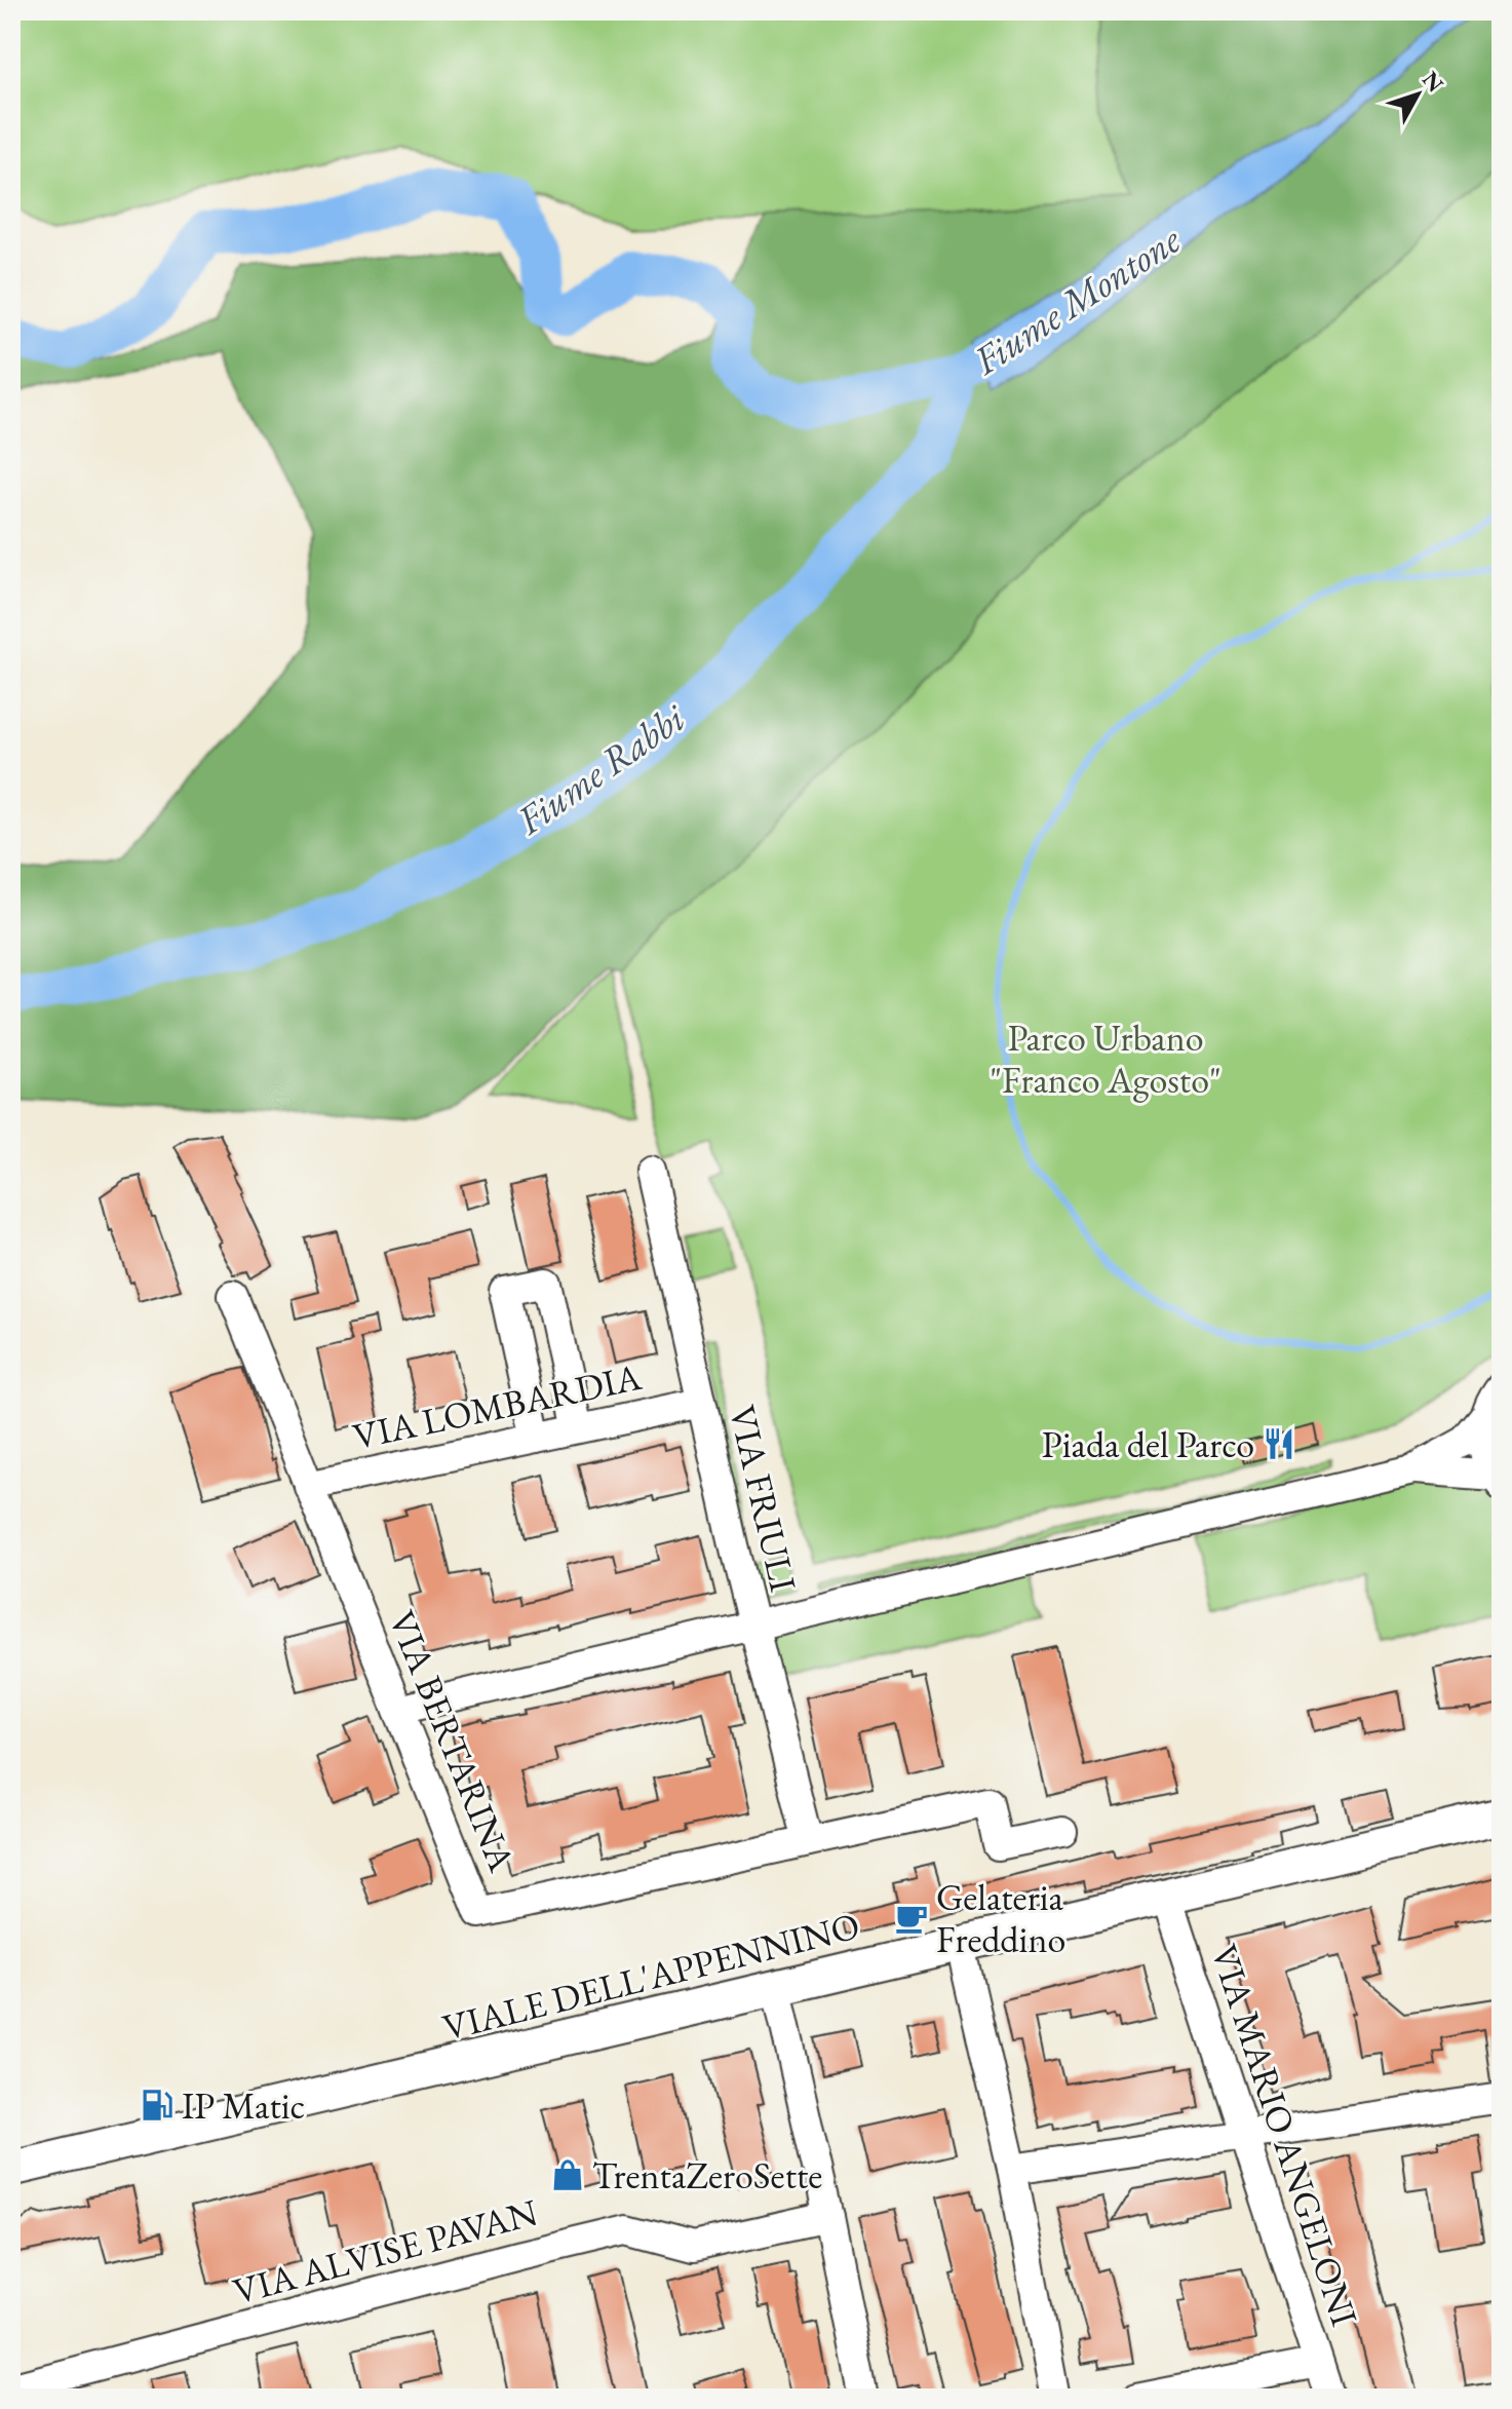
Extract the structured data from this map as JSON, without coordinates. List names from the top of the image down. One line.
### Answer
{"streets":{"main road":["VIALE DELL'APPENNINO"],"street":["VIA LOMBARDIA","VIA FRIULI","VIA BERTARINA","VIA MARIO ANGELONI","VIA ALVISE PAVAN"]},"crossings":[["VIA LOMBARDIA","VIA FRIULI"],["VIA LOMBARDIA","VIA BERTARINA"],["VIA FRIULI","VIA BERTARINA"],["VIALE DELL'APPENNINO","VIA MARIO ANGELONI"]],"water":["Fiume Montone","Fiume Rabbi"],"parks":["Parco Urbano \"Franco Agosto\""],"places":{"restaurant":["Piada del Parco"],"cafe":["Gelateria Freddino"],"fuel station":["IP Matic"],"shop":["TrentaZeroSette"]},"north":"top right"}
